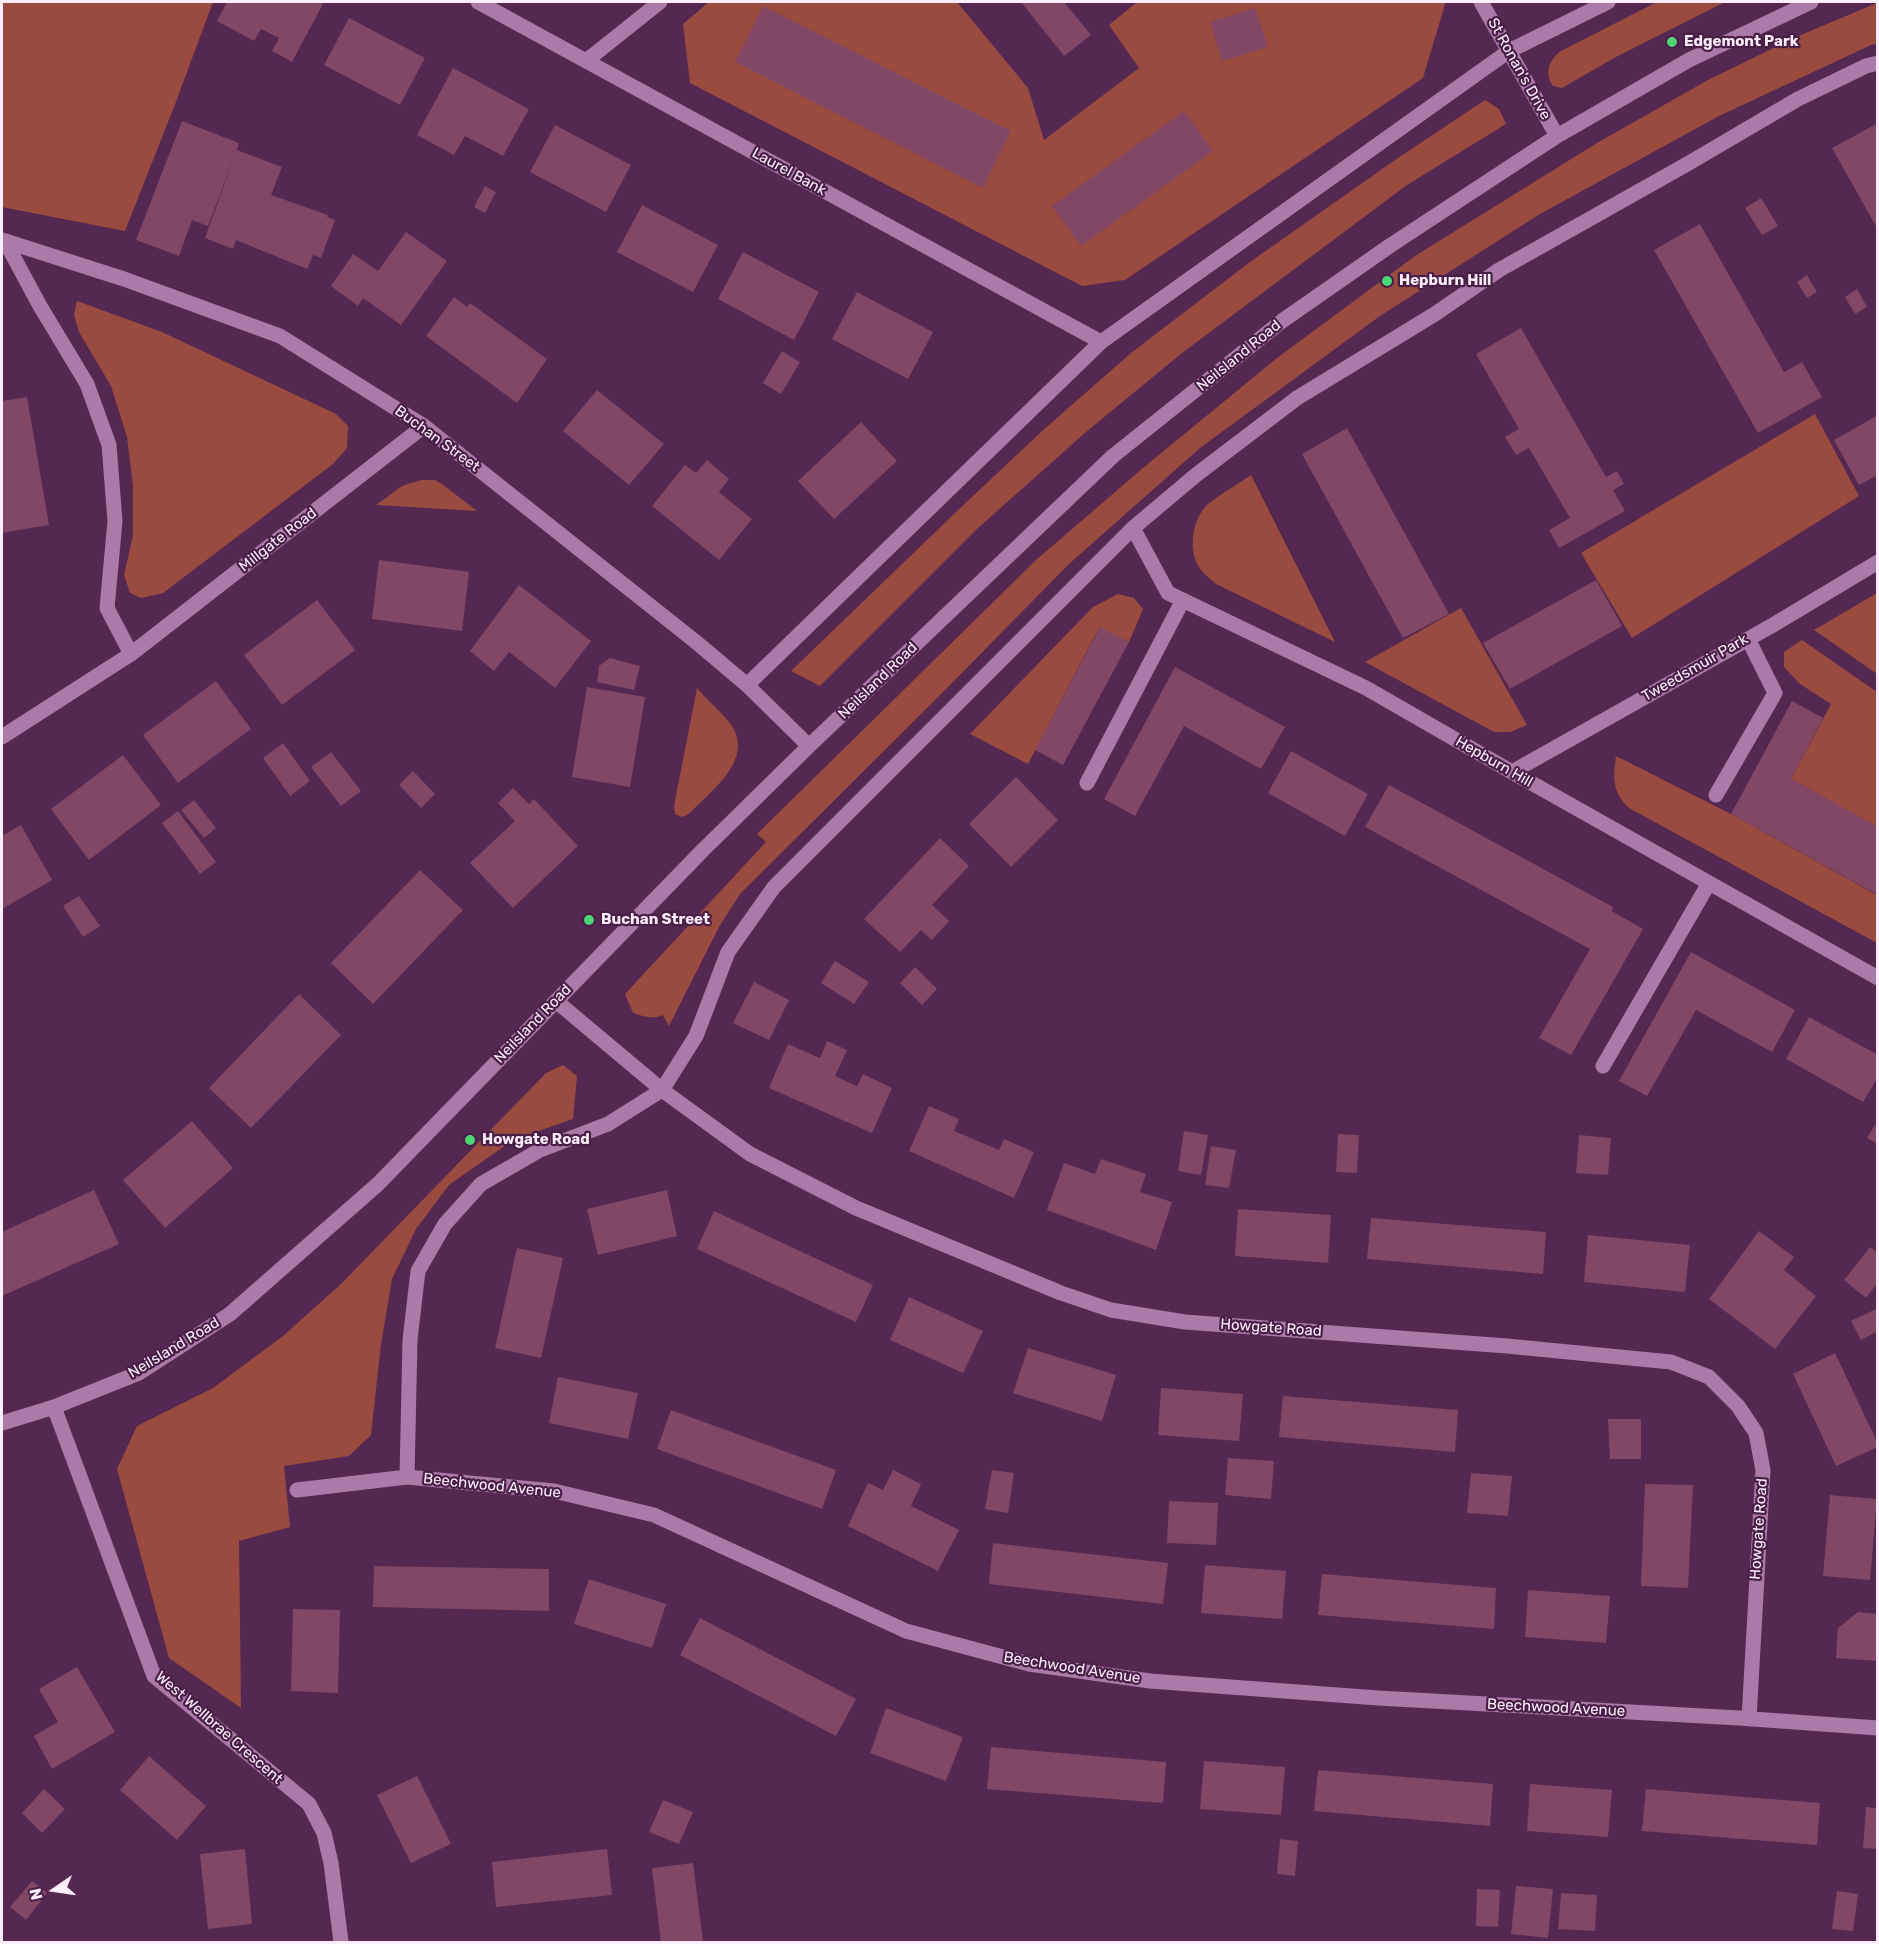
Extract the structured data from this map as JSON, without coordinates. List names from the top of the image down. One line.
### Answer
{"streets":{"street":["St Ronan's Drive","Laurel Bank","Neilsland Road","Buchan Street","Millgate Road","Tweedsmuir Park","Hepburn Hill","Howgate Road","Beechwood Avenue","West Wellbrae Crescent"]},"crossings":[["St Ronan's Drive","Neilsland Road"],["Neilsland Road","Buchan Street"],["Neilsland Road","Howgate Road"],["Neilsland Road","West Wellbrae Crescent"],["Buchan Street","Millgate Road"],["Tweedsmuir Park","Hepburn Hill"],["Howgate Road","Beechwood Avenue"]],"places":["Edgemont Park","Hepburn Hill","Buchan Street","Howgate Road"],"north":"left"}
